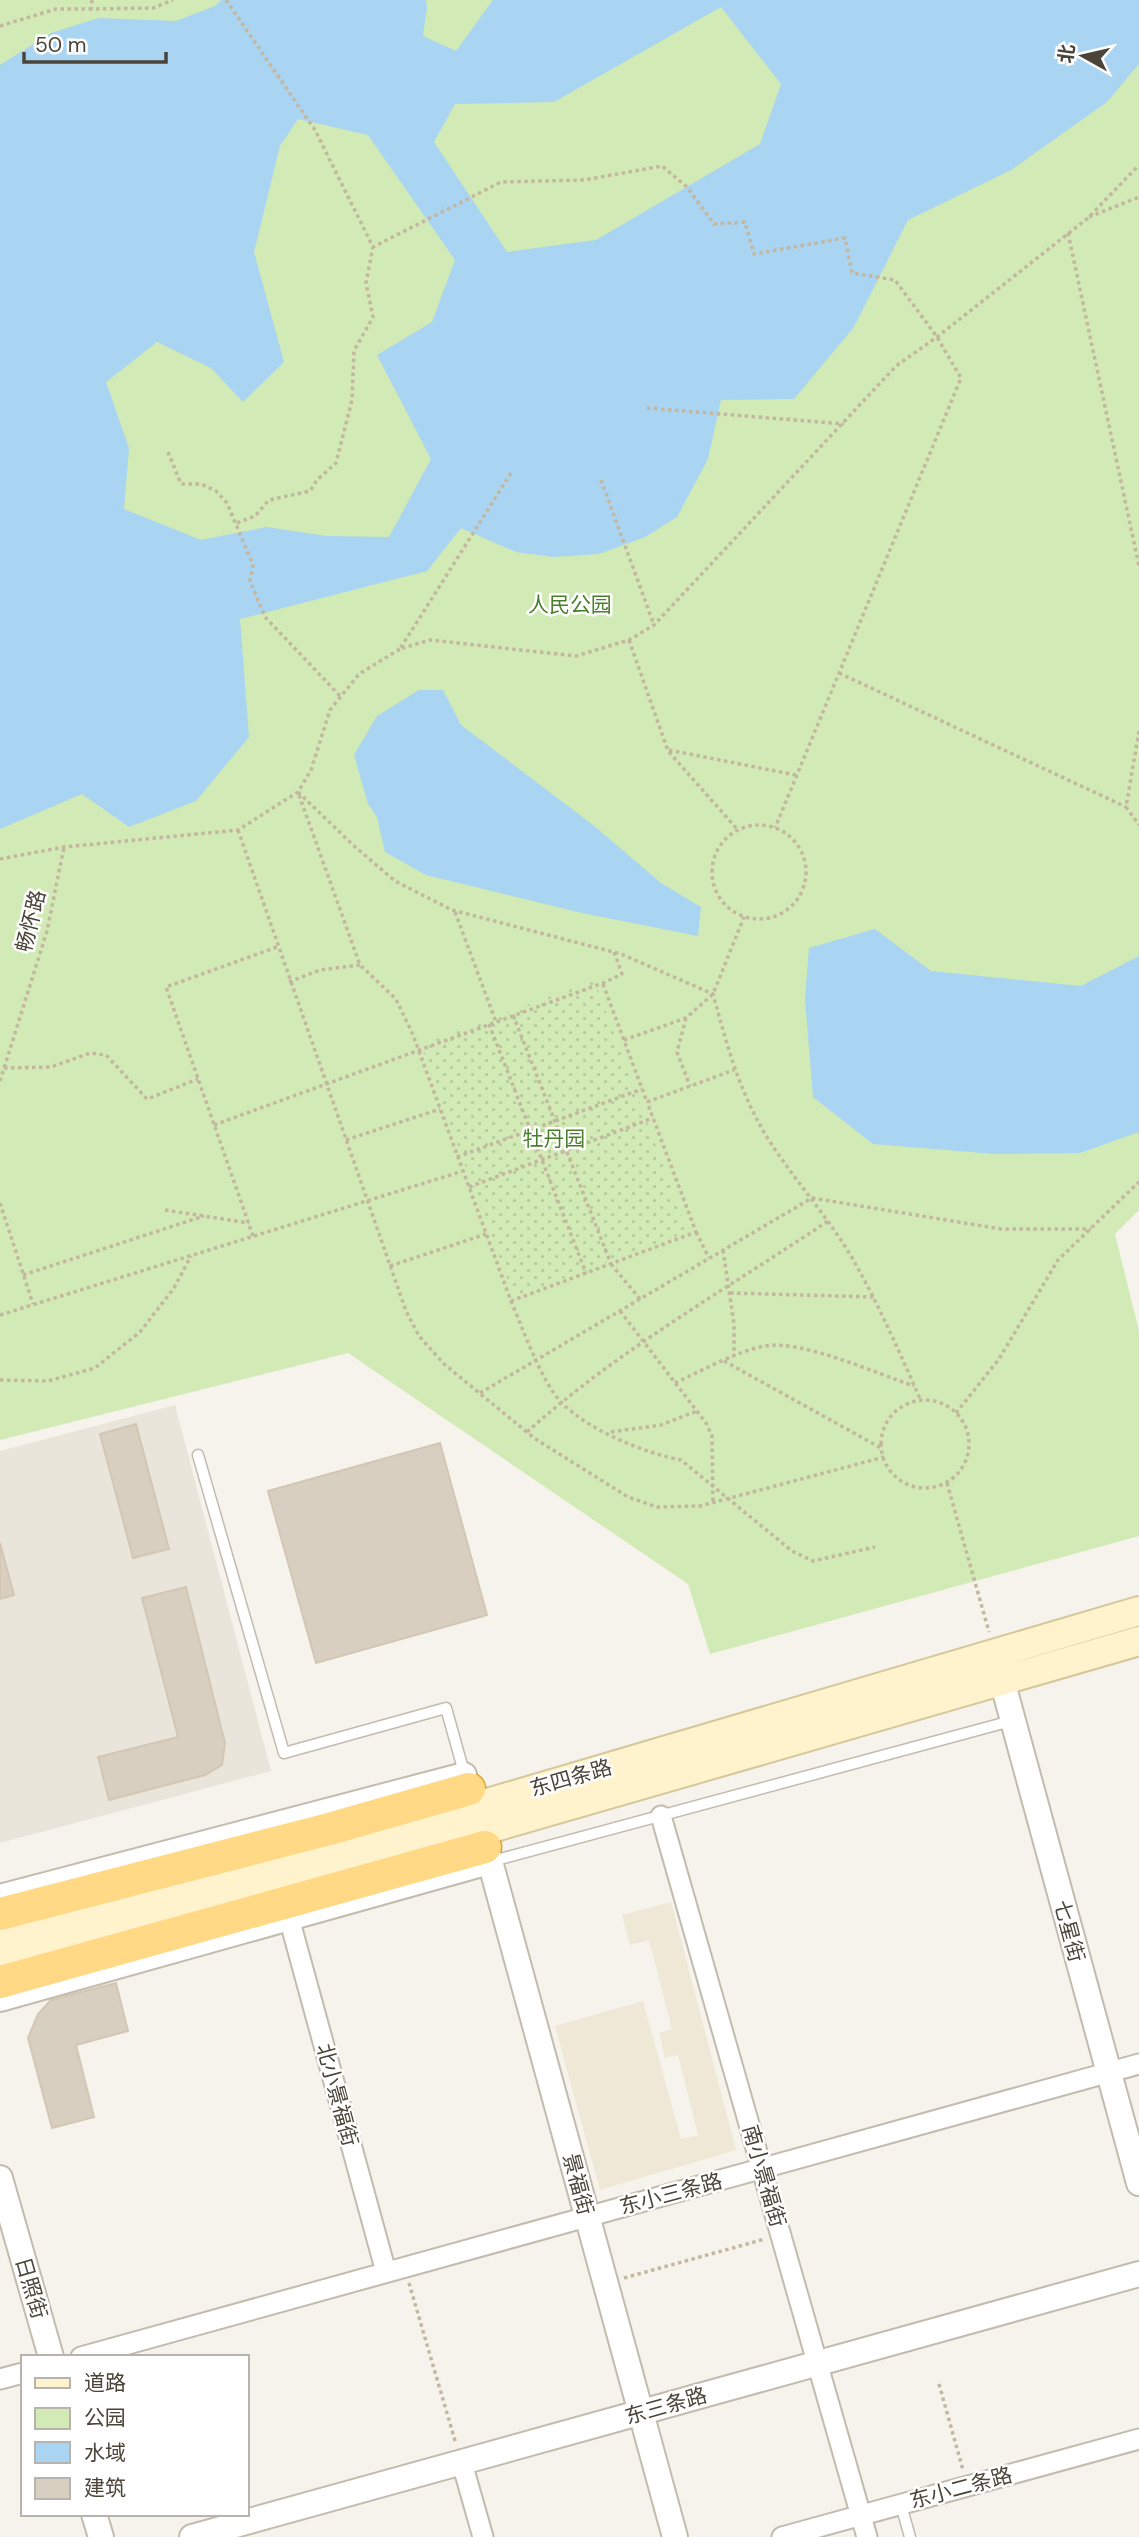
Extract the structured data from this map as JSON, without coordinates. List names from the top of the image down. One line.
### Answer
{"streets":{"street":["七星街","北小景福街","南小景福街","景福街","东小三条路","日照街","东三条路","东小二条路"],"path":["畅怀路"]},"crossings":[["七星街","东小三条路"],["北小景福街","东小三条路"],["南小景福街","东小三条路"],["南小景福街","东三条路"],["南小景福街","东小二条路"],["景福街","东小三条路"],["景福街","东三条路"]],"parks":["人民公园","牡丹园"],"legend":["道路","公园","水域","建筑"],"scale_bar":"50 m","north":"left"}
